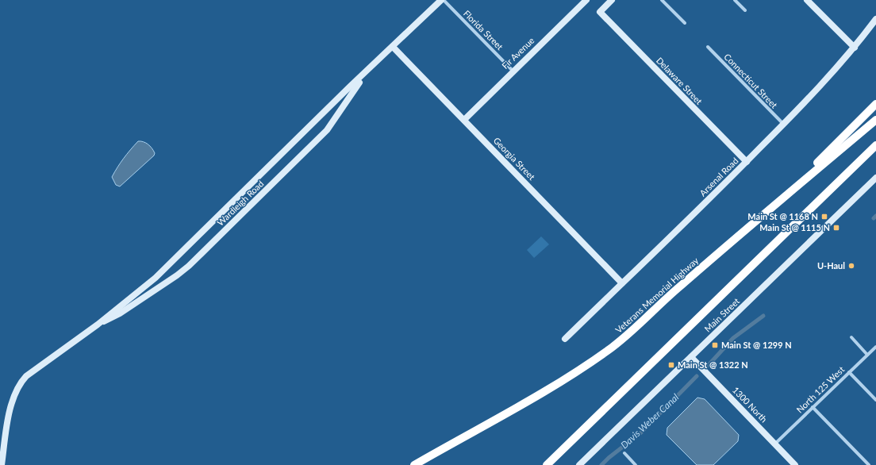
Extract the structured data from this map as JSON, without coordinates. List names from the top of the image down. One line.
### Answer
{"streets":{"highway":["Veterans Memorial Highway"],"main road":["Fir Avenue","Delaware Street","Georgia Street","Arsenal Road","Wardleigh Road","Main Street","1300 North"],"street":["Florida Street","Connecticut Street","North 125 West"]},"crossings":[["Florida Street","Fir Avenue"],["Fir Avenue","Georgia Street"],["Delaware Street","Arsenal Road"],["Connecticut Street","Arsenal Road"],["Georgia Street","Arsenal Road"],["Georgia Street","Wardleigh Road"],["Main Street","1300 North"],["North 125 West","1300 North"]],"water":["Davis Weber Canal"],"places":{"transit":["Main St @ 1168 N","Main St @ 1115 N","Main St @ 1299 N","Main St @ 1322 N"],"other":["U-Haul"]}}
